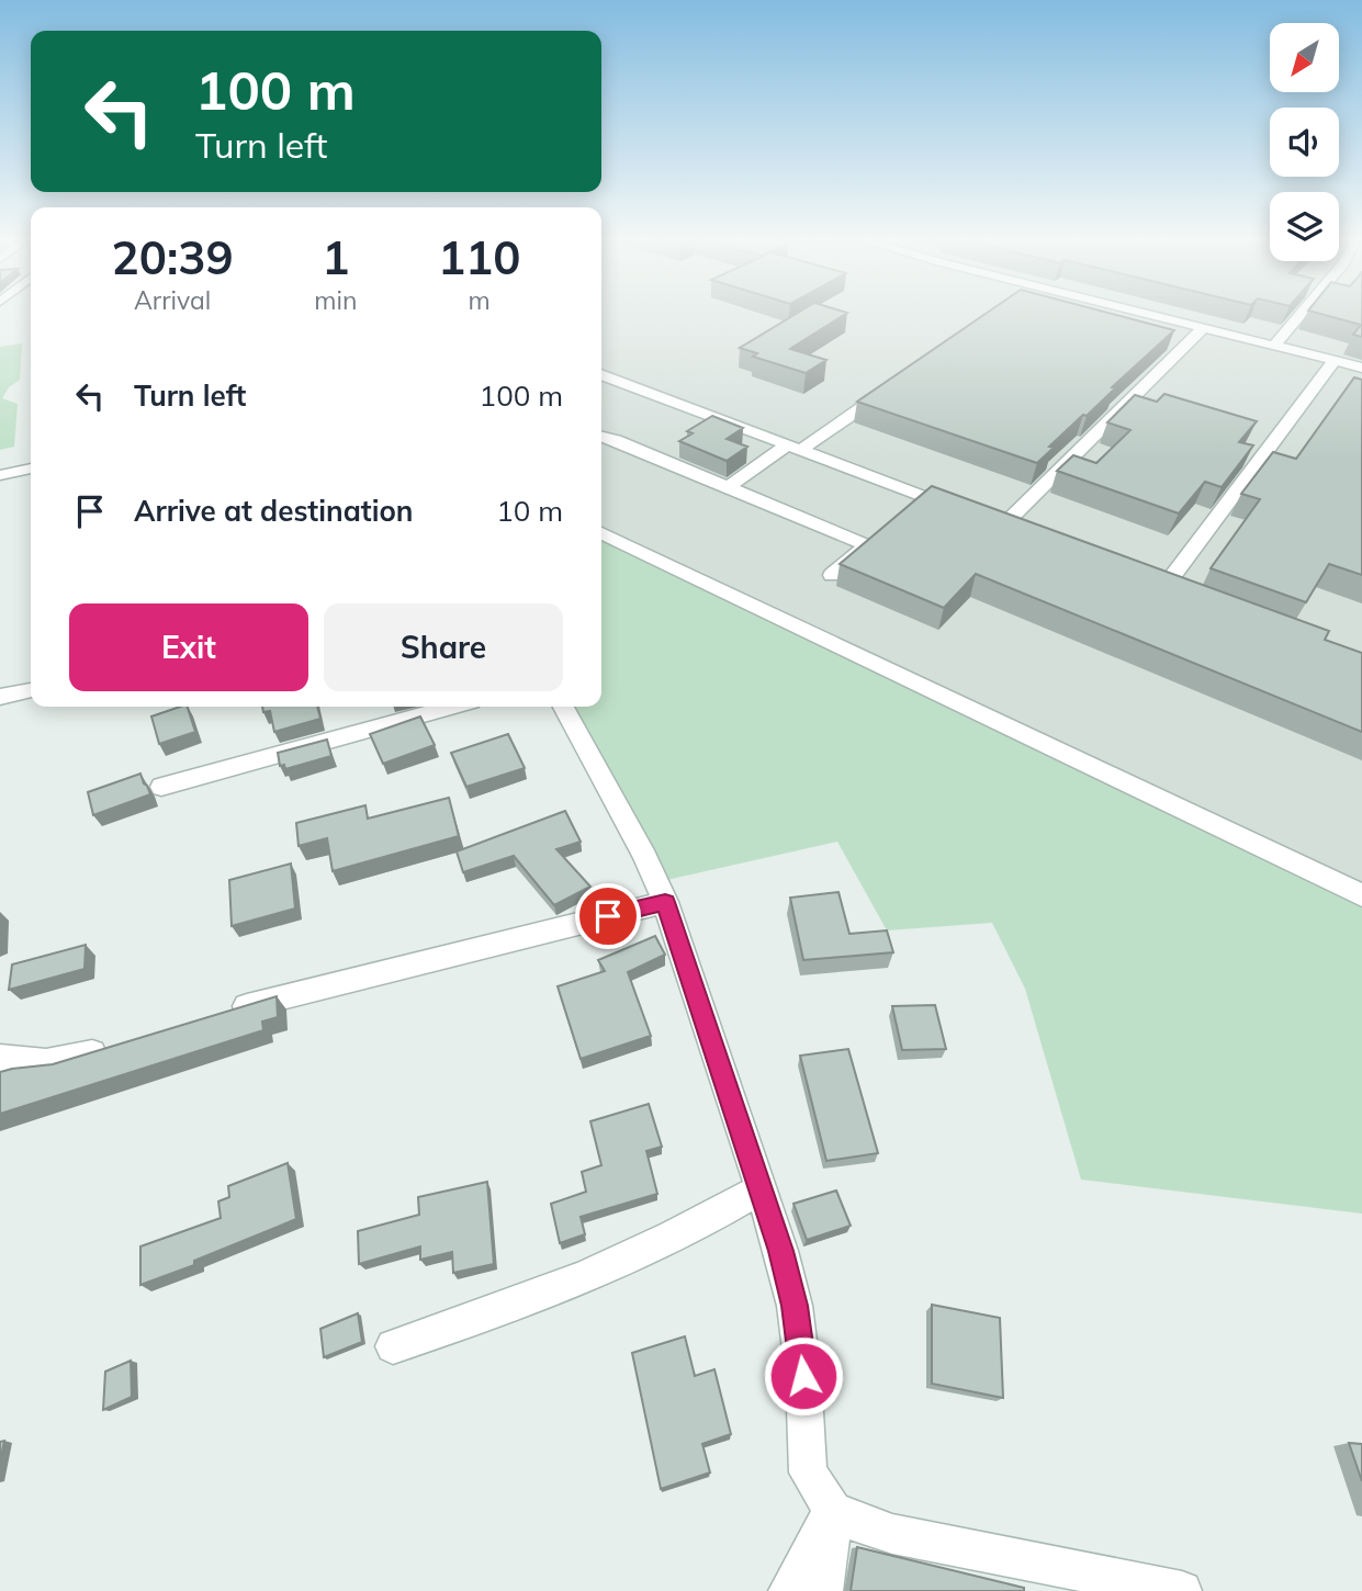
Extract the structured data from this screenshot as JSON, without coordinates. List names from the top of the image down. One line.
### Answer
{"north":"bottom left","page":{"turn":["100 m","Turn left"],"eta":["20:39","Arrival","1","min","110","m"],"list":[{"name":"Turn left","value":"100 m"},{"name":"Arrive at destination","value":"10 m"}],"buttons":["Exit","Share"]}}
